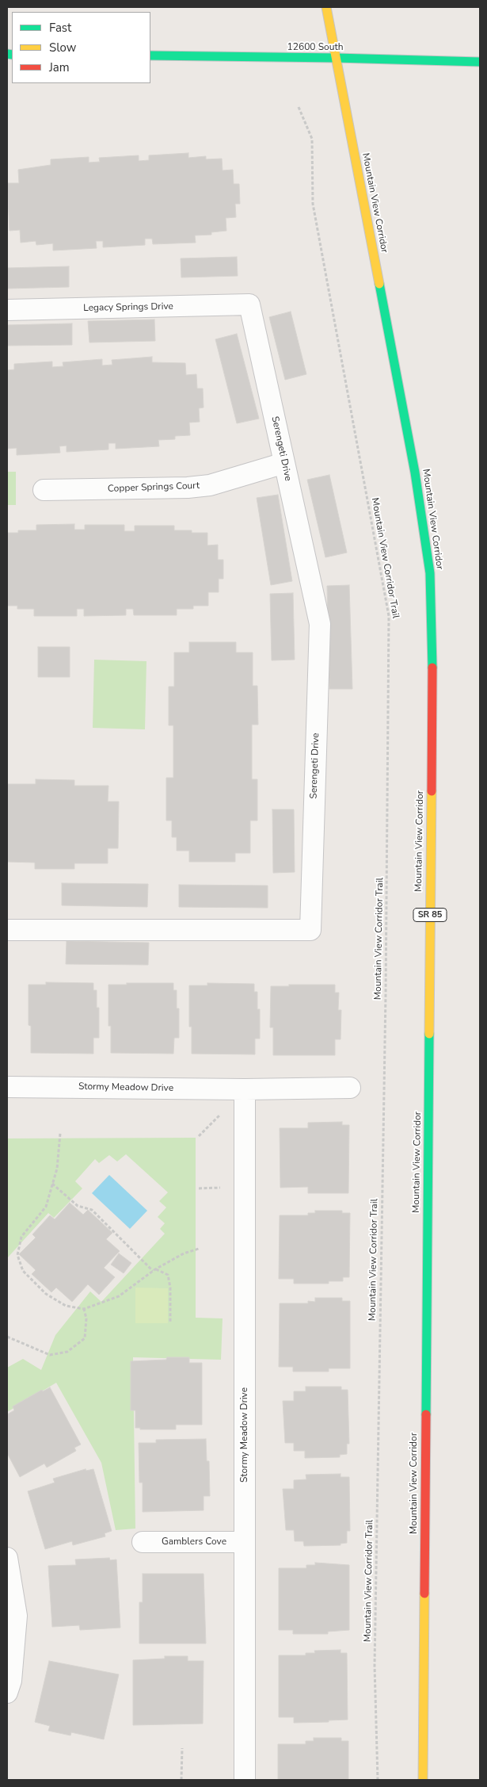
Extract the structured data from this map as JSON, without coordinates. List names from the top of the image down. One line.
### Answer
{"streets":{"main road":["12600 South","Mountain View Corridor","SR 85"],"street":["Legacy Springs Drive","Serengeti Drive","Copper Springs Court","Stormy Meadow Drive","Gamblers Cove"],"path":["Mountain View Corridor Trail"]},"crossings":[["12600 South","Mountain View Corridor"],["Legacy Springs Drive","Serengeti Drive"],["Serengeti Drive","Copper Springs Court"],["Stormy Meadow Drive","Gamblers Cove"]],"legend":["Fast","Slow","Jam"]}
